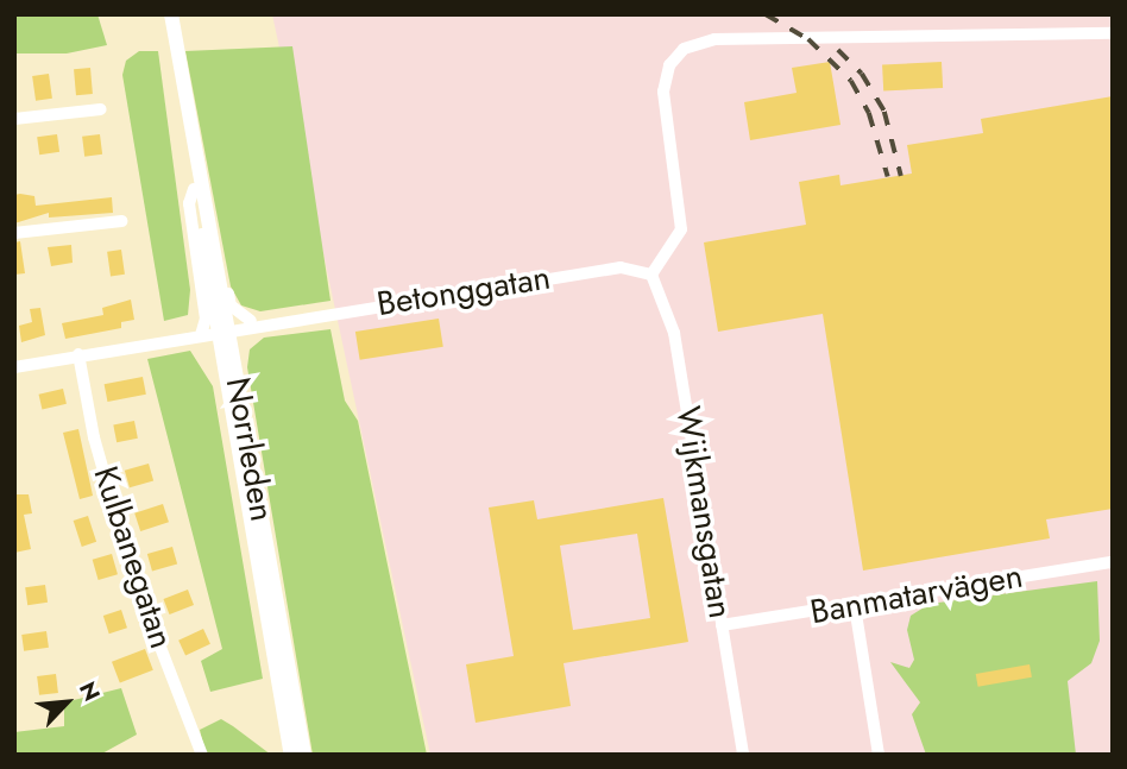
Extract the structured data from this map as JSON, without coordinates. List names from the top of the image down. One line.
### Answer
{"streets":{"main road":["Norrleden"],"street":["Betonggatan","Wijkmansgatan","Kulbanegatan","Banmatarvägen"]},"crossings":[["Betonggatan","Norrleden"],["Betonggatan","Wijkmansgatan"],["Betonggatan","Kulbanegatan"],["Wijkmansgatan","Banmatarvägen"]],"north":"top right"}
